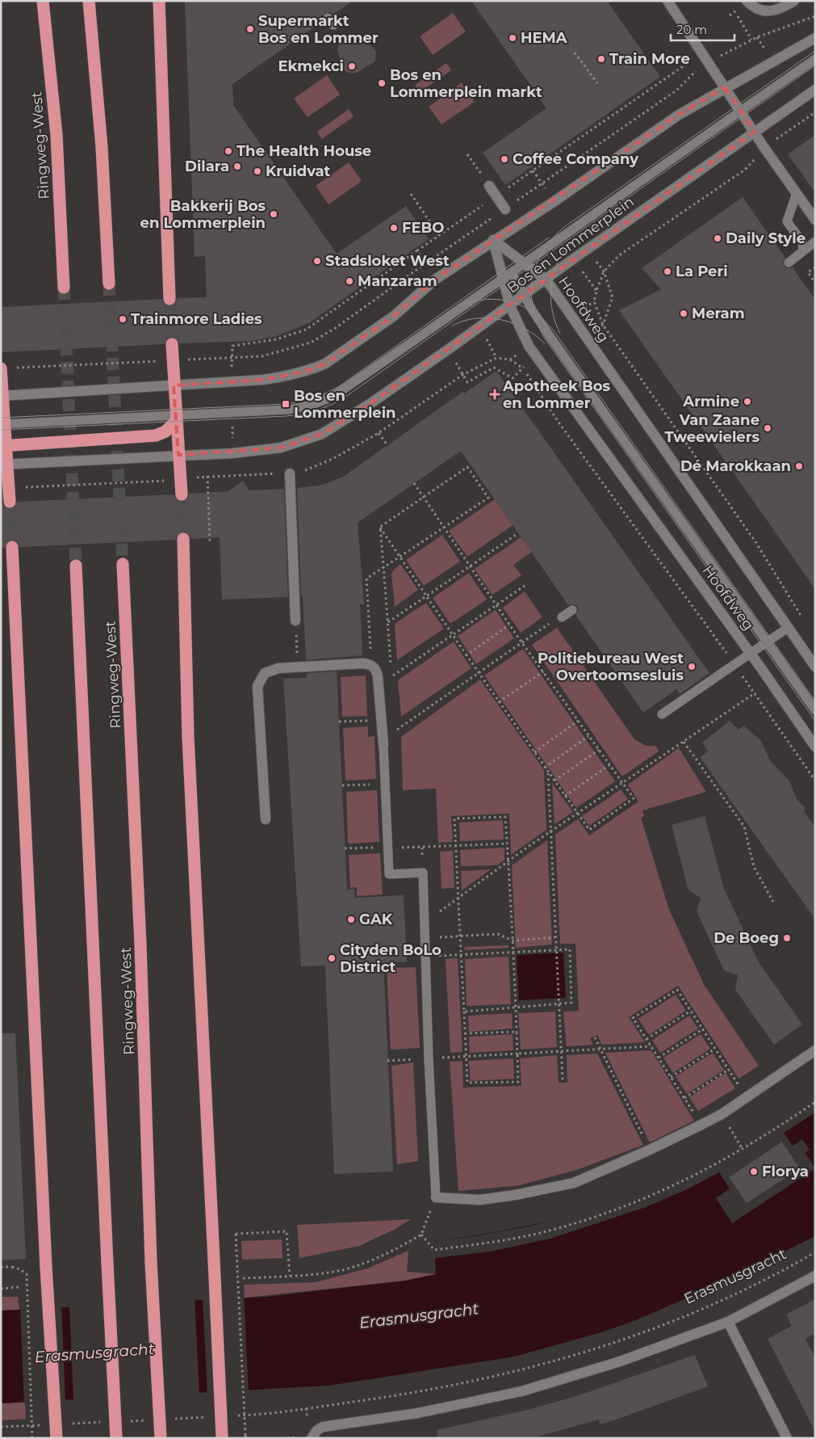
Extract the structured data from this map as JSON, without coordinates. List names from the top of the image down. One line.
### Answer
{"streets":{"highway":["Ringweg-West"],"street":["Bos en Lommerplein","Hoofdweg"],"path":["Erasmusgracht"]},"crossings":[["Bos en Lommerplein","Hoofdweg"]],"water":["Erasmusgracht"],"places":{"other":["Supermarkt Bos en Lommer","HEMA","Train More","Ekmekci","Bos en Lommerplein markt","The Health House","Coffee Company","Dilara","Kruidvat","Bakkerij Bos en Lommerplein","FEBO","Daily Style","Stadsloket West","La Peri","Manzaram","Meram","Trainmore Ladies","Armine","Van Zaane Tweewielers","Dé Marokkaan","Politiebureau West Overtoomsesluis","GAK","De Boeg","Cityden BoLo District","Florya"],"health":["Apotheek Bos en Lommer"],"transit":["Bos en Lommerplein"]},"scale_bar":"20 m"}
